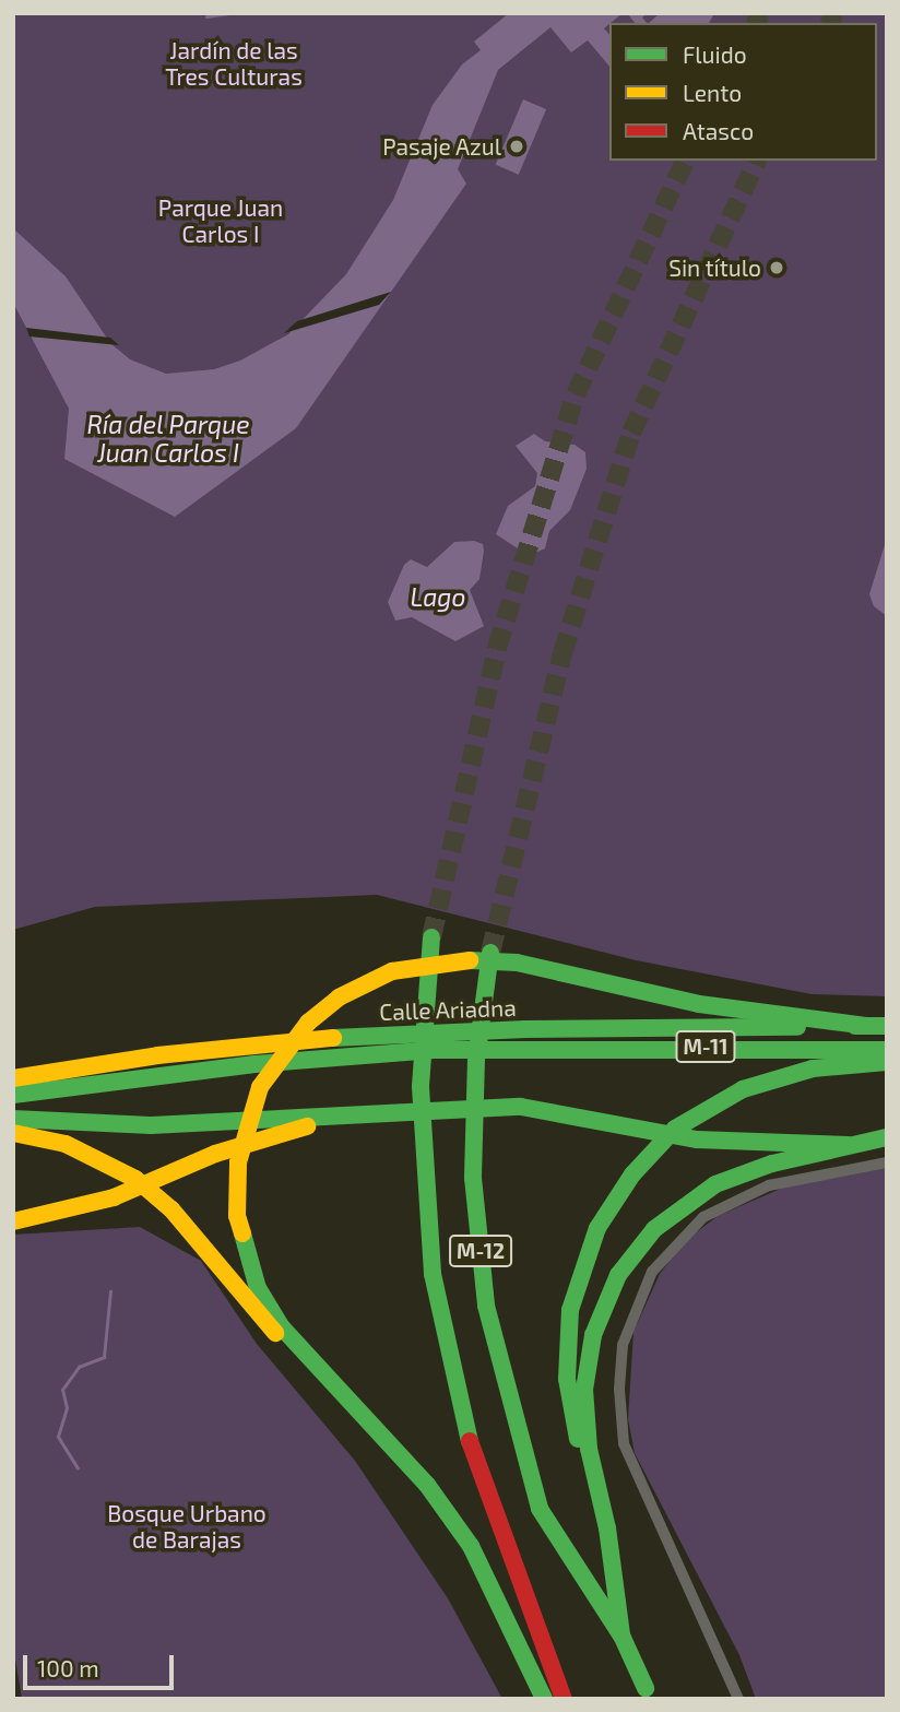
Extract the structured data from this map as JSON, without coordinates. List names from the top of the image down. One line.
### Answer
{"streets":{"highway":["Calle Ariadna","M-11","M-12"]},"water":["Ría del Parque Juan Carlos I","Lago"],"parks":["Jardín de las Tres Culturas","Parque Juan Carlos I","Bosque Urbano de Barajas"],"places":["Pasaje Azul","Sin título"],"legend":["Fluido","Lento","Atasco"],"scale_bar":"100 m"}
